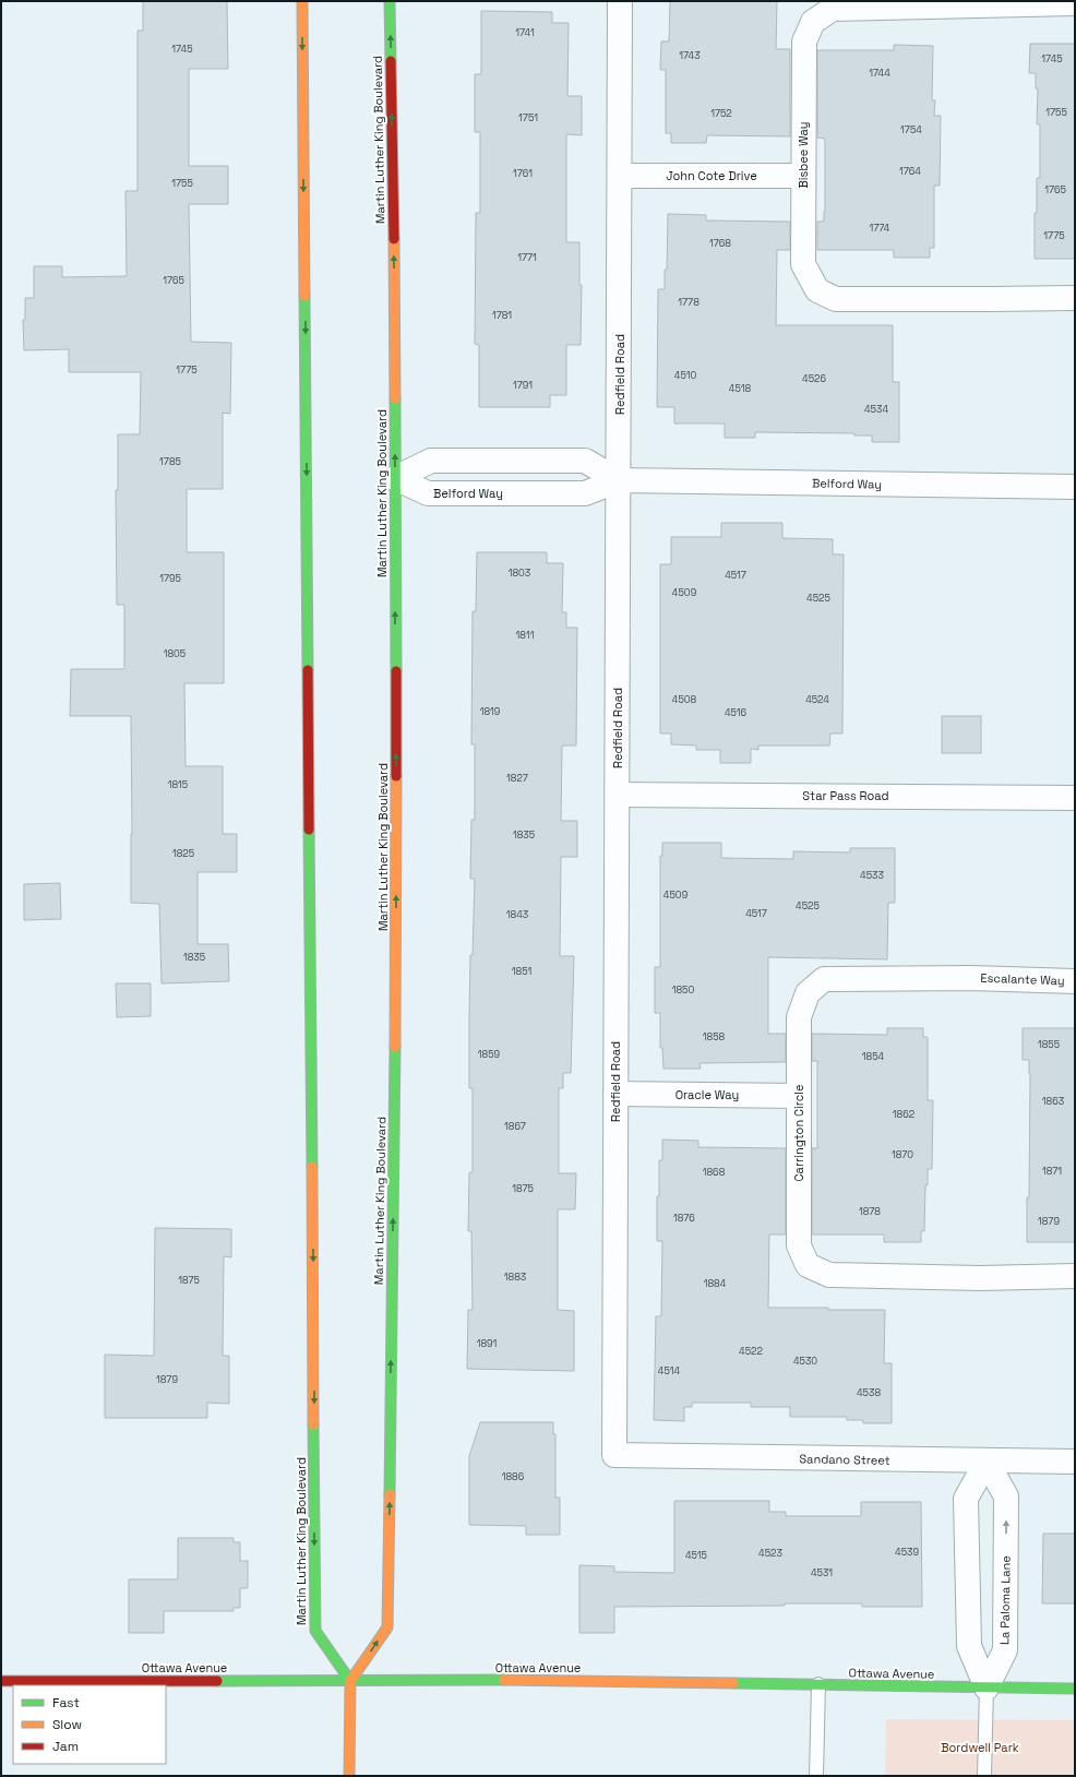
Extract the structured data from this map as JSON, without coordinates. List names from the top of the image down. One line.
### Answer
{"streets":{"main road":["Martin Luther King Boulevard","Ottawa Avenue"],"street":["Bisbee Way","John Cote Drive","Redfield Road","Belford Way","Star Pass Road","Escalante Way","Oracle Way","Carrington Circle","Sandano Street","La Paloma Lane"]},"crossings":[["Martin Luther King Boulevard","Belford Way"],["Martin Luther King Boulevard","Ottawa Avenue"],["Bisbee Way","John Cote Drive"],["John Cote Drive","Redfield Road"],["Redfield Road","Belford Way"],["Redfield Road","Star Pass Road"],["Redfield Road","Oracle Way"],["Redfield Road","Sandano Street"],["Escalante Way","Carrington Circle"],["Oracle Way","Carrington Circle"],["Sandano Street","La Paloma Lane"],["La Paloma Lane","Ottawa Avenue"]],"parks":["Bordwell Park"],"house_numbers":["1741","1745","1743","1745","1744","1755","1752","1751","1754","1764","1761","1755","1765","1774","1775","1768","1771","1765","1778","1781","1775","4510","4526","1791","4518","4534","1785","1803","4517","1795","4509","4525","1811","1805","4508","4524","1819","4516","1827","1815","1835","1825","4533","4509","4525","4517","1843","1835","1851","1850","1858","1855","1859","1854","1863","1862","1867","1870","1871","1868","1875","1878","1876","1879","1883","1875","1884","1891","4522","4530","4514","1879","4538","1886","4539","4523","4515","4531"],"legend":["Fast","Slow","Jam"]}
